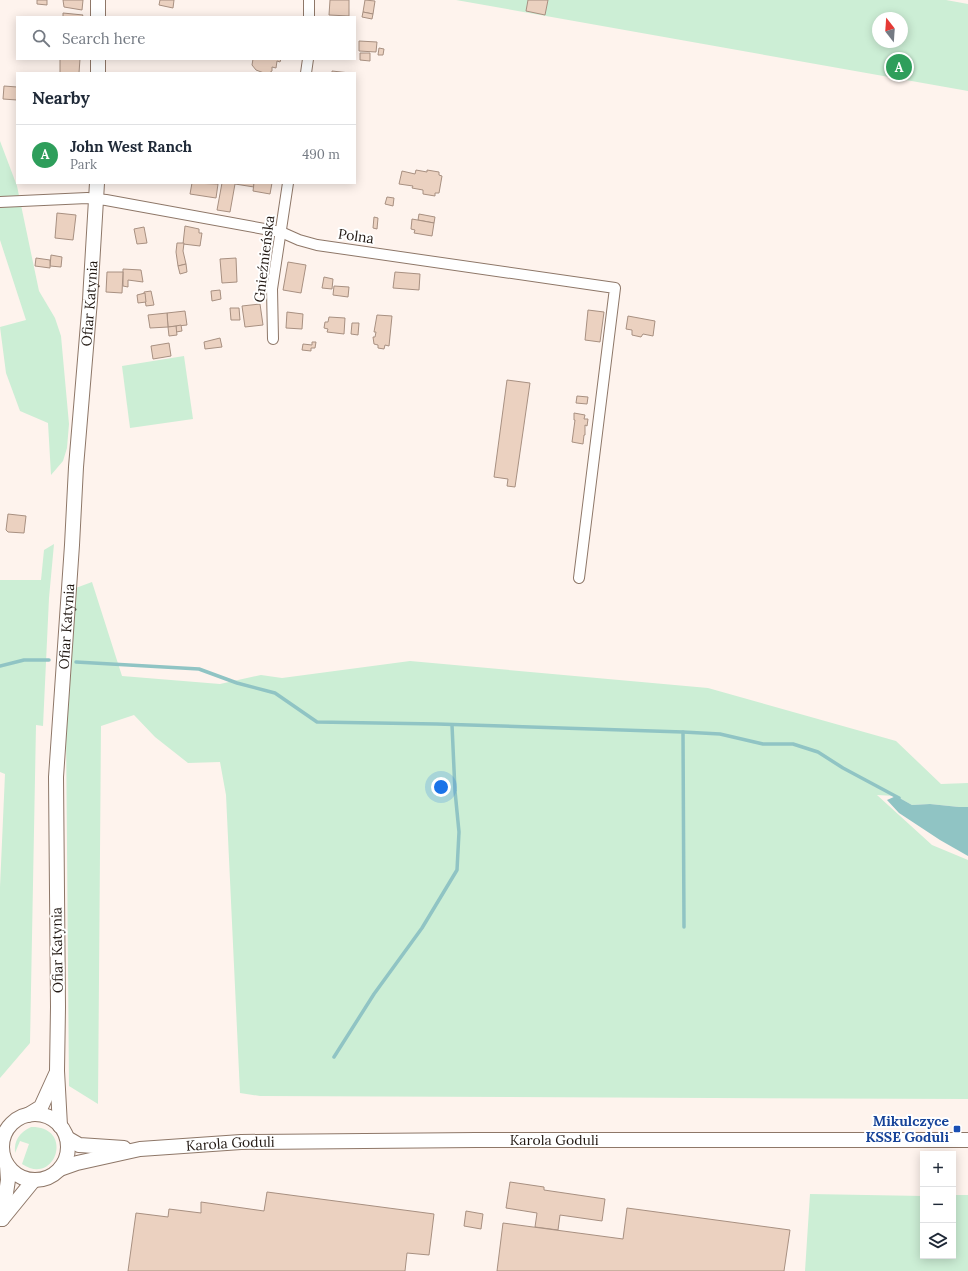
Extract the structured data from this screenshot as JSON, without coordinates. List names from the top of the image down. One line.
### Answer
{"streets":{"street":["Polna","Gnieźnieńska","Ofiar Katynia","Karola Goduli"]},"crossings":[["Polna","Gnieźnieńska"],["Polna","Ofiar Katynia"],["Ofiar Katynia","Karola Goduli"]],"places":{"transit":["Mikulczyce KSSE Goduli"]},"north":"top","page":{"search":"Search here","pins":"A","heading":"Nearby","list":[{"mark":"A","name":"John West Ranch","note":"Park","value":"490 m"}],"map_buttons":["+","−"]}}
